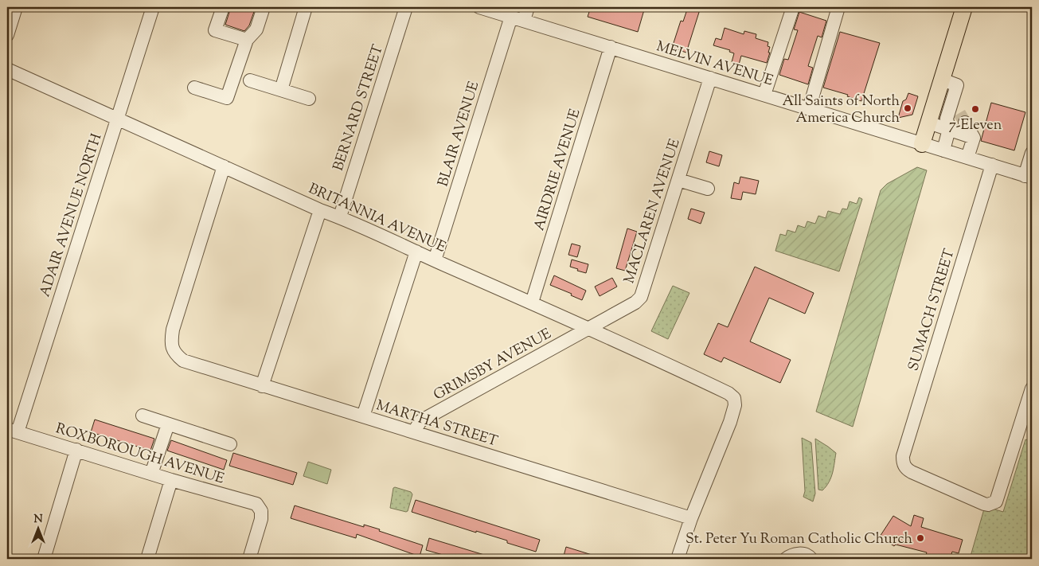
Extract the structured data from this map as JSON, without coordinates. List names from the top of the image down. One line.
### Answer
{"streets":{"street":["MELVIN AVENUE","BERNARD STREET","BLAIR AVENUE","AIRDRIE AVENUE","MACLAREN AVENUE","ADAIR AVENUE NORTH","BRITANNIA AVENUE","SUMACH STREET","GRIMSBY AVENUE","MARTHA STREET","ROXBOROUGH AVENUE"]},"crossings":[["MELVIN AVENUE","BLAIR AVENUE"],["MELVIN AVENUE","AIRDRIE AVENUE"],["MELVIN AVENUE","MACLAREN AVENUE"],["MELVIN AVENUE","SUMACH STREET"],["BERNARD STREET","BRITANNIA AVENUE"],["BLAIR AVENUE","BRITANNIA AVENUE"],["AIRDRIE AVENUE","BRITANNIA AVENUE"],["MACLAREN AVENUE","BRITANNIA AVENUE"],["MACLAREN AVENUE","GRIMSBY AVENUE"],["ADAIR AVENUE NORTH","BRITANNIA AVENUE"],["ADAIR AVENUE NORTH","ROXBOROUGH AVENUE"],["BRITANNIA AVENUE","GRIMSBY AVENUE"],["BRITANNIA AVENUE","MARTHA STREET"],["GRIMSBY AVENUE","MARTHA STREET"]],"places":["All Saints of North America Church","7-Eleven","St. Peter Yu Roman Catholic Church"],"north":"top"}
